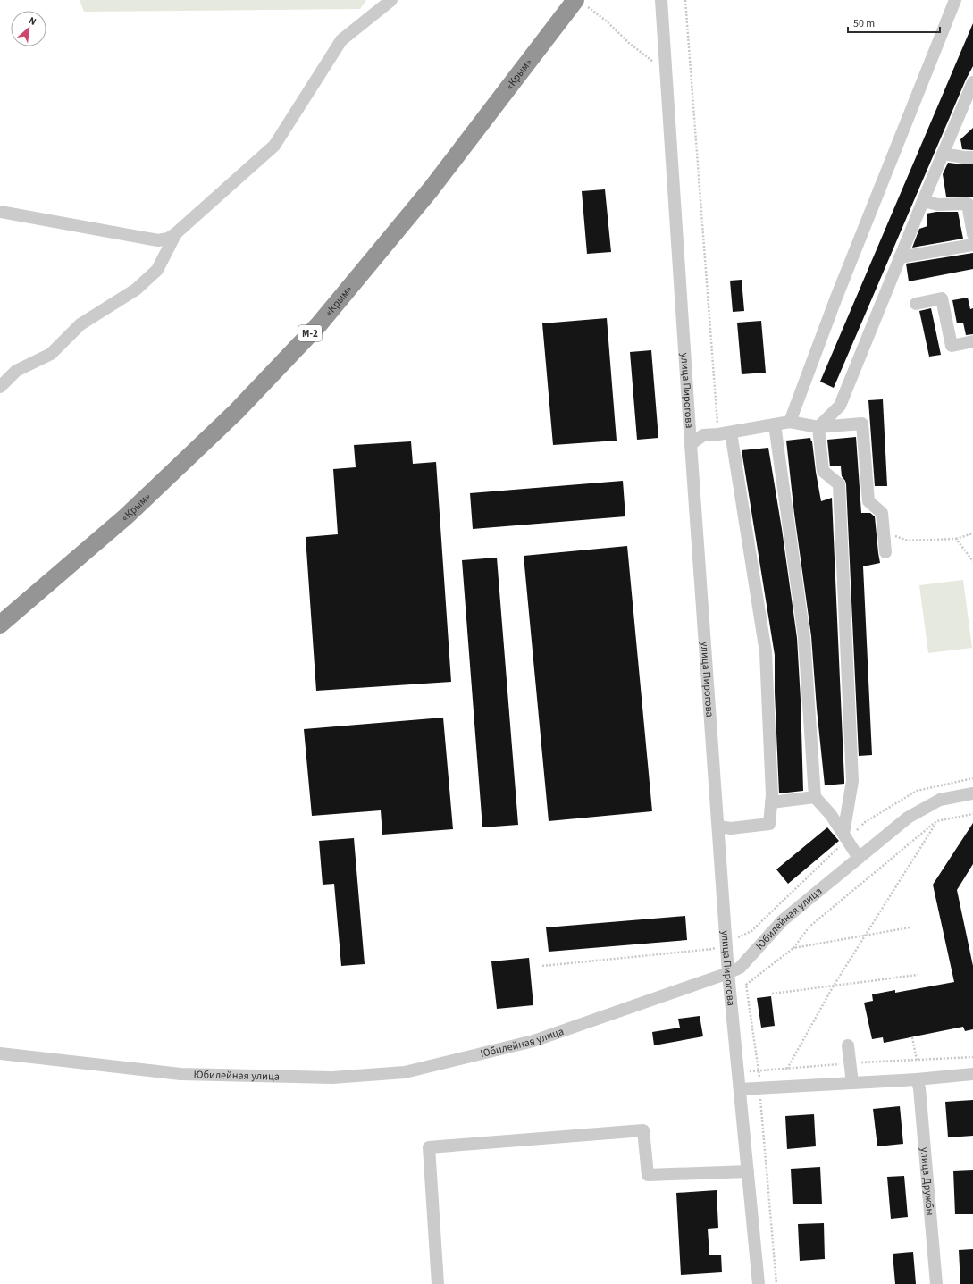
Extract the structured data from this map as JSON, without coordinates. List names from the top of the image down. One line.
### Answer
{"streets":{"highway":["«Крым»","М-2"],"street":["улица Пирогова","Юбилейная улица","улица Дружбы"]},"crossings":[["улица Пирогова","Юбилейная улица"]],"scale_bar":"50 m","north":"top right"}
